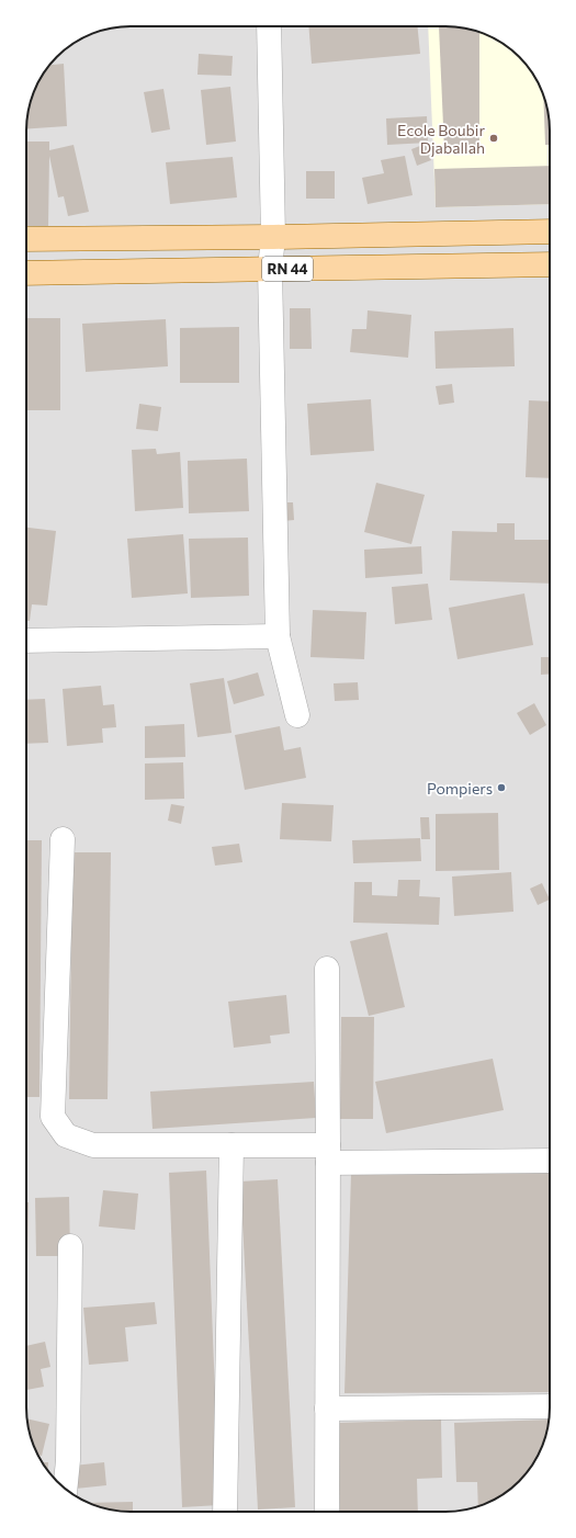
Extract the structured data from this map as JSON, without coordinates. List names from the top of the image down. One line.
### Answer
{"streets":{"main road":["RN 44"]},"places":["Ecole Boubir Djaballah","Pompiers"]}
